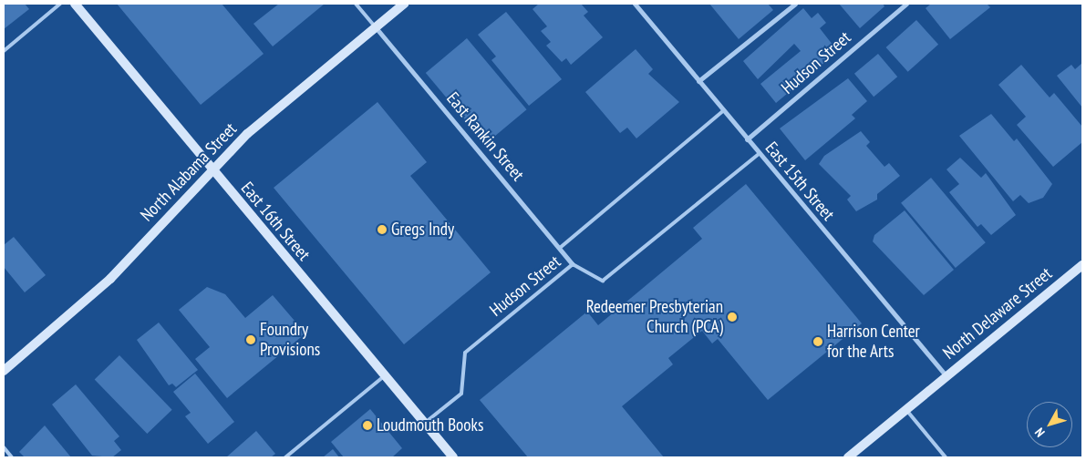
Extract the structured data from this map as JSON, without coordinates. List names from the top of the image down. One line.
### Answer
{"streets":{"main road":["North Alabama Street","East 16th Street","North Delaware Street"],"street":["Hudson Street","East Rankin Street","East 15th Street"]},"crossings":[["Hudson Street","East Rankin Street"],["Hudson Street","East 15th Street"],["Hudson Street","East 16th Street"],["East Rankin Street","North Alabama Street"],["North Alabama Street","East 16th Street"],["East 15th Street","North Delaware Street"]],"places":["Gregs Indy","Redeemer Presbyterian Church (PCA)","Foundry Provisions","Harrison Center for the Arts","Loudmouth Books"],"north":"bottom left"}
